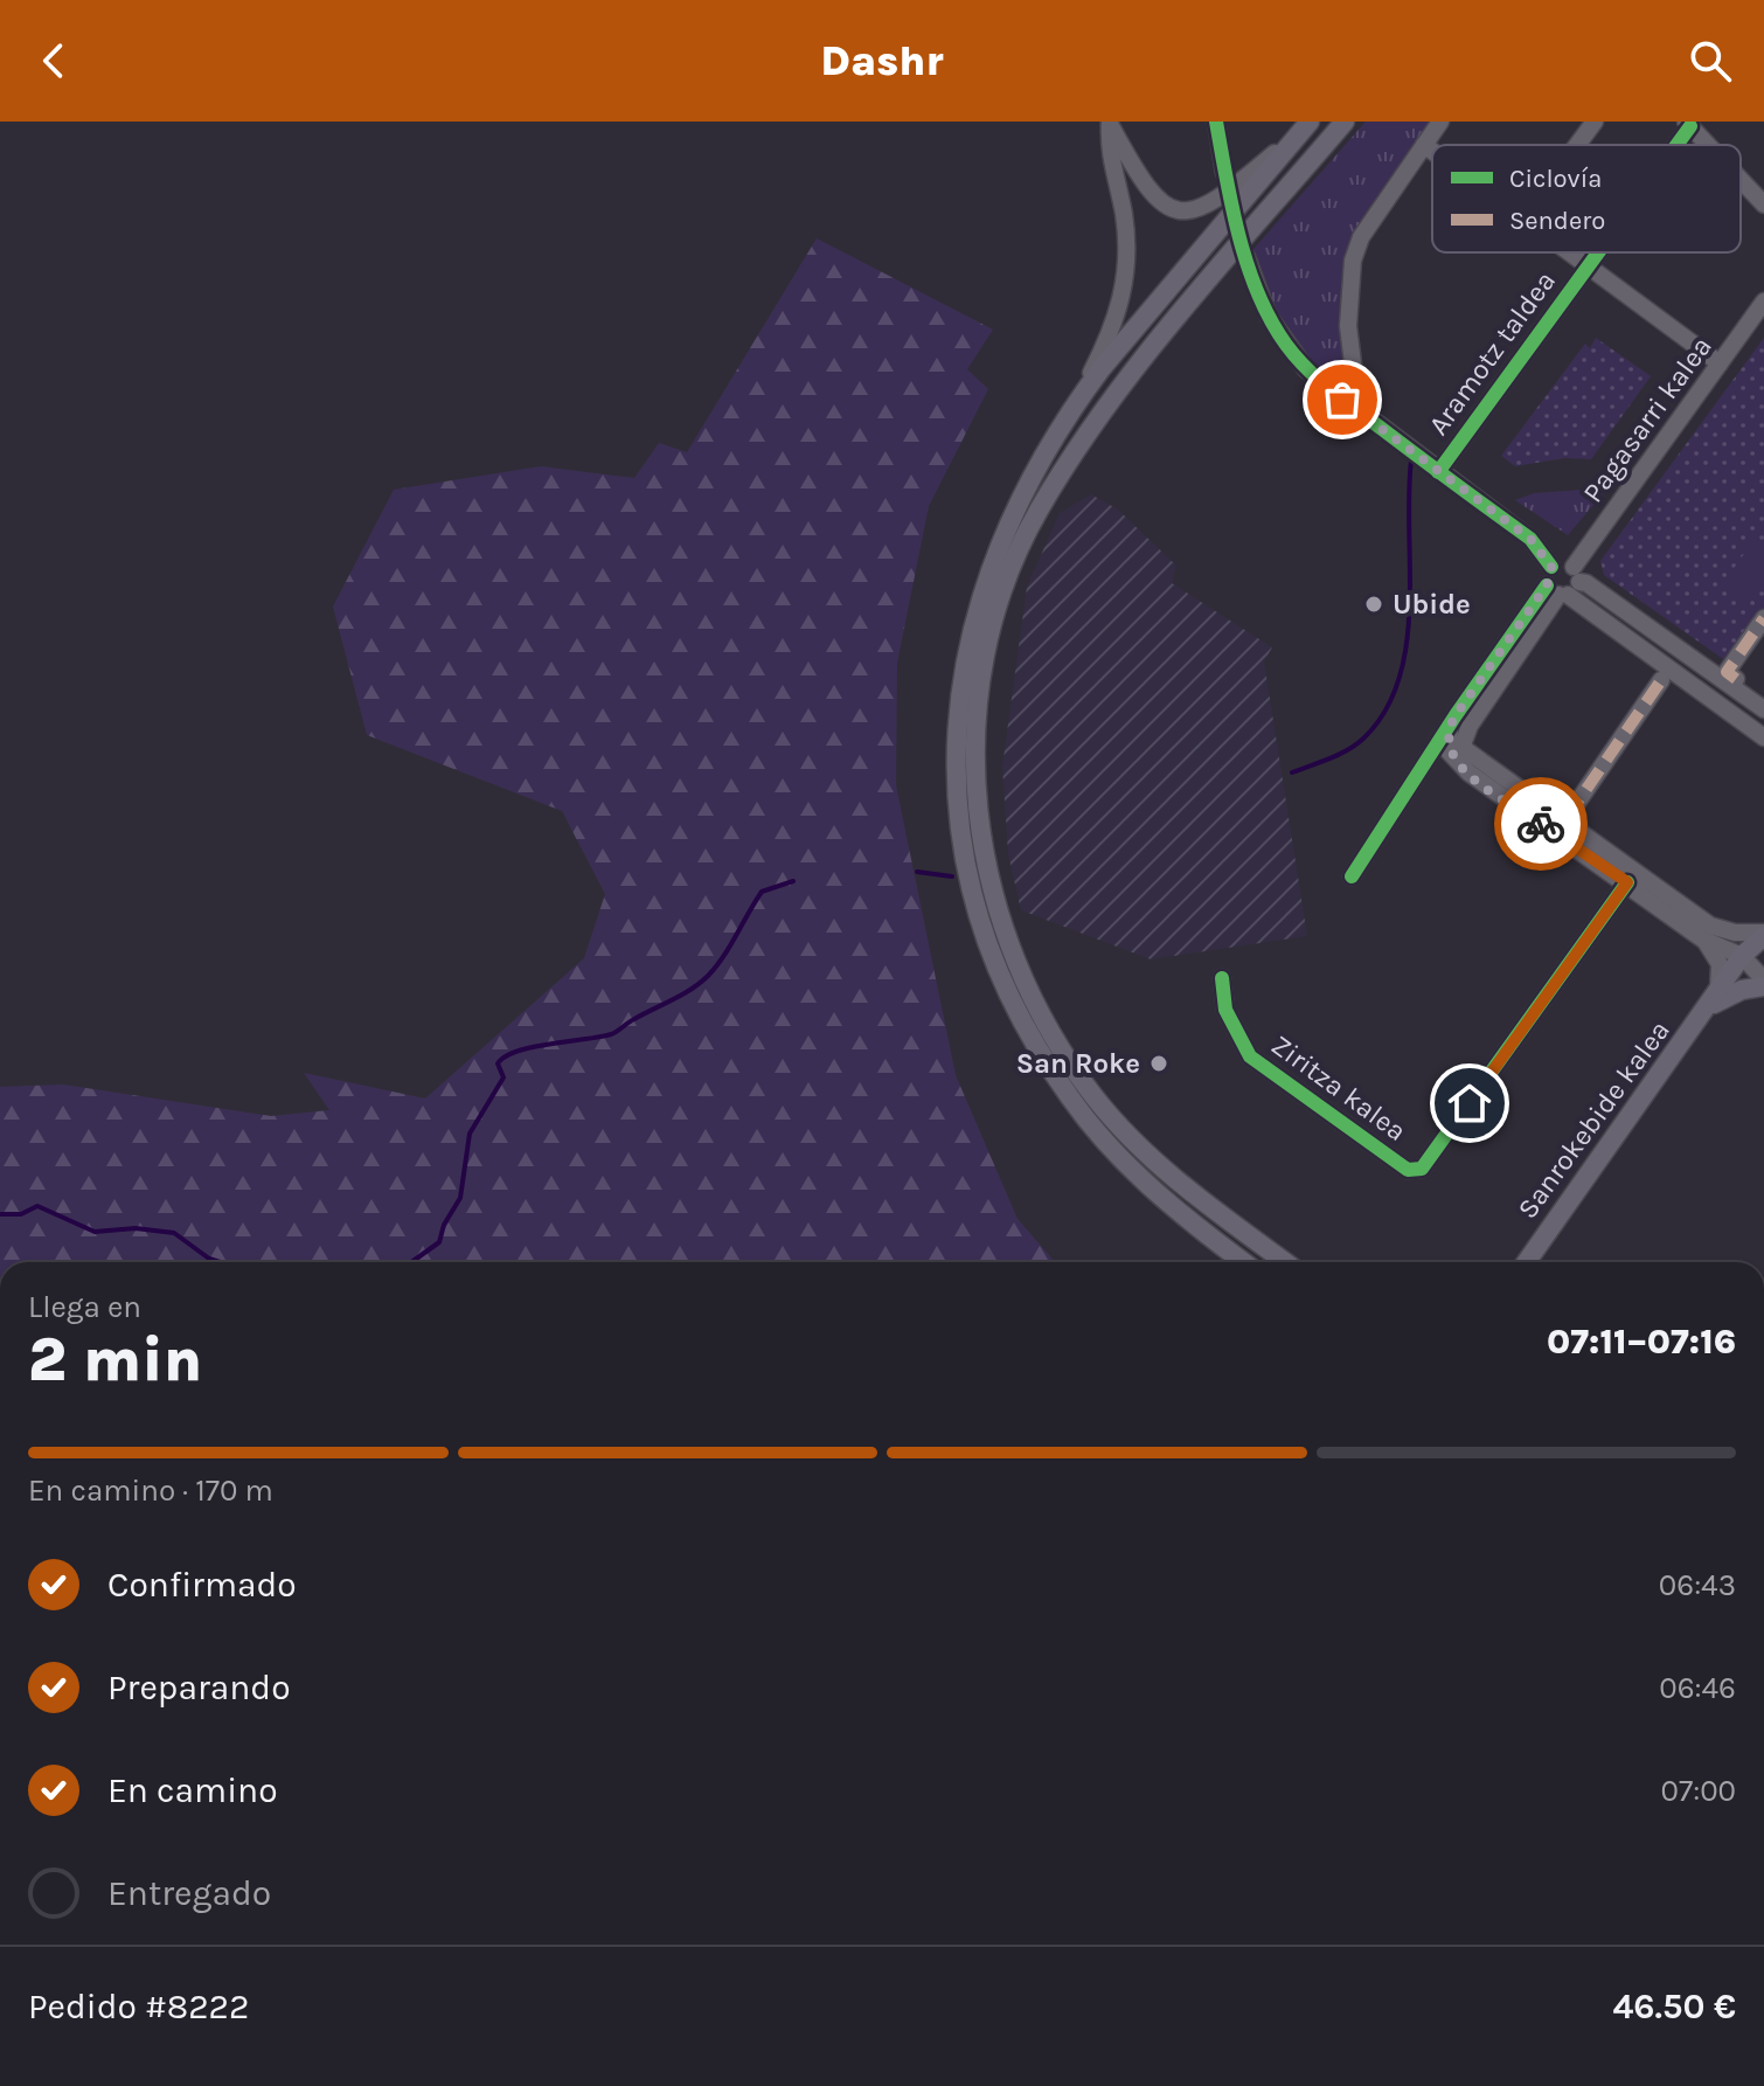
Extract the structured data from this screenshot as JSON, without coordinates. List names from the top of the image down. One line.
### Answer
{"streets":{"main road":["Sanrokebide kalea"],"street":["Aramotz taldea","Pagasarri kalea","Ziritza kalea"]},"places":["Ubide","San Roke"],"legend":["Ciclovía","Sendero"],"page":{"header":"Dashr","heading":["2 min","Llega en","07:11–07:16"],"panel":["Pedido #8222","46.50 €"],"bar":"En camino · 170 m","list":[["Confirmado","06:43"],["Preparando","06:46"],["En camino","07:00"],"Entregado"]}}
